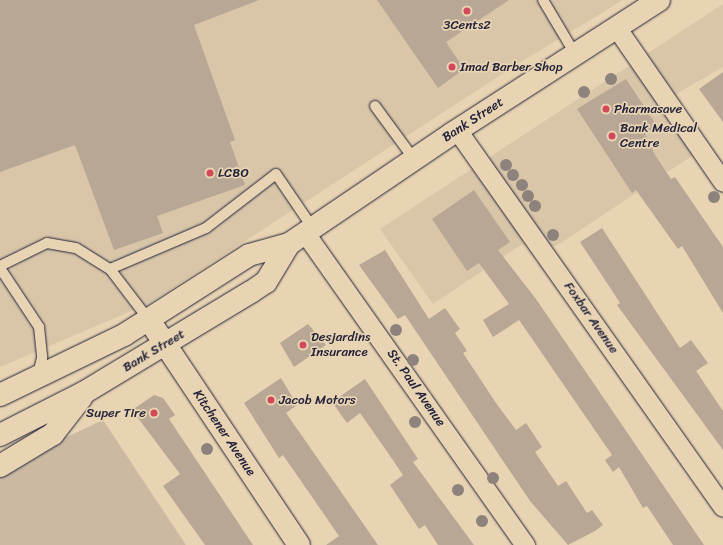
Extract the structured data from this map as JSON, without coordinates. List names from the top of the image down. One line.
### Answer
{"streets":{"main road":["Bank Street","Kitchener Avenue"],"street":["Foxbar Avenue","St. Paul Avenue"]},"crossings":[["Bank Street","Foxbar Avenue"],["Bank Street","St. Paul Avenue"],["Bank Street","Kitchener Avenue"]],"places":["3Cents2","Imad Barber Shop","Pharmasave","Bank Medical Centre","LCBO","Desjardins Insurance","Jacob Motors","Super Tire"]}
